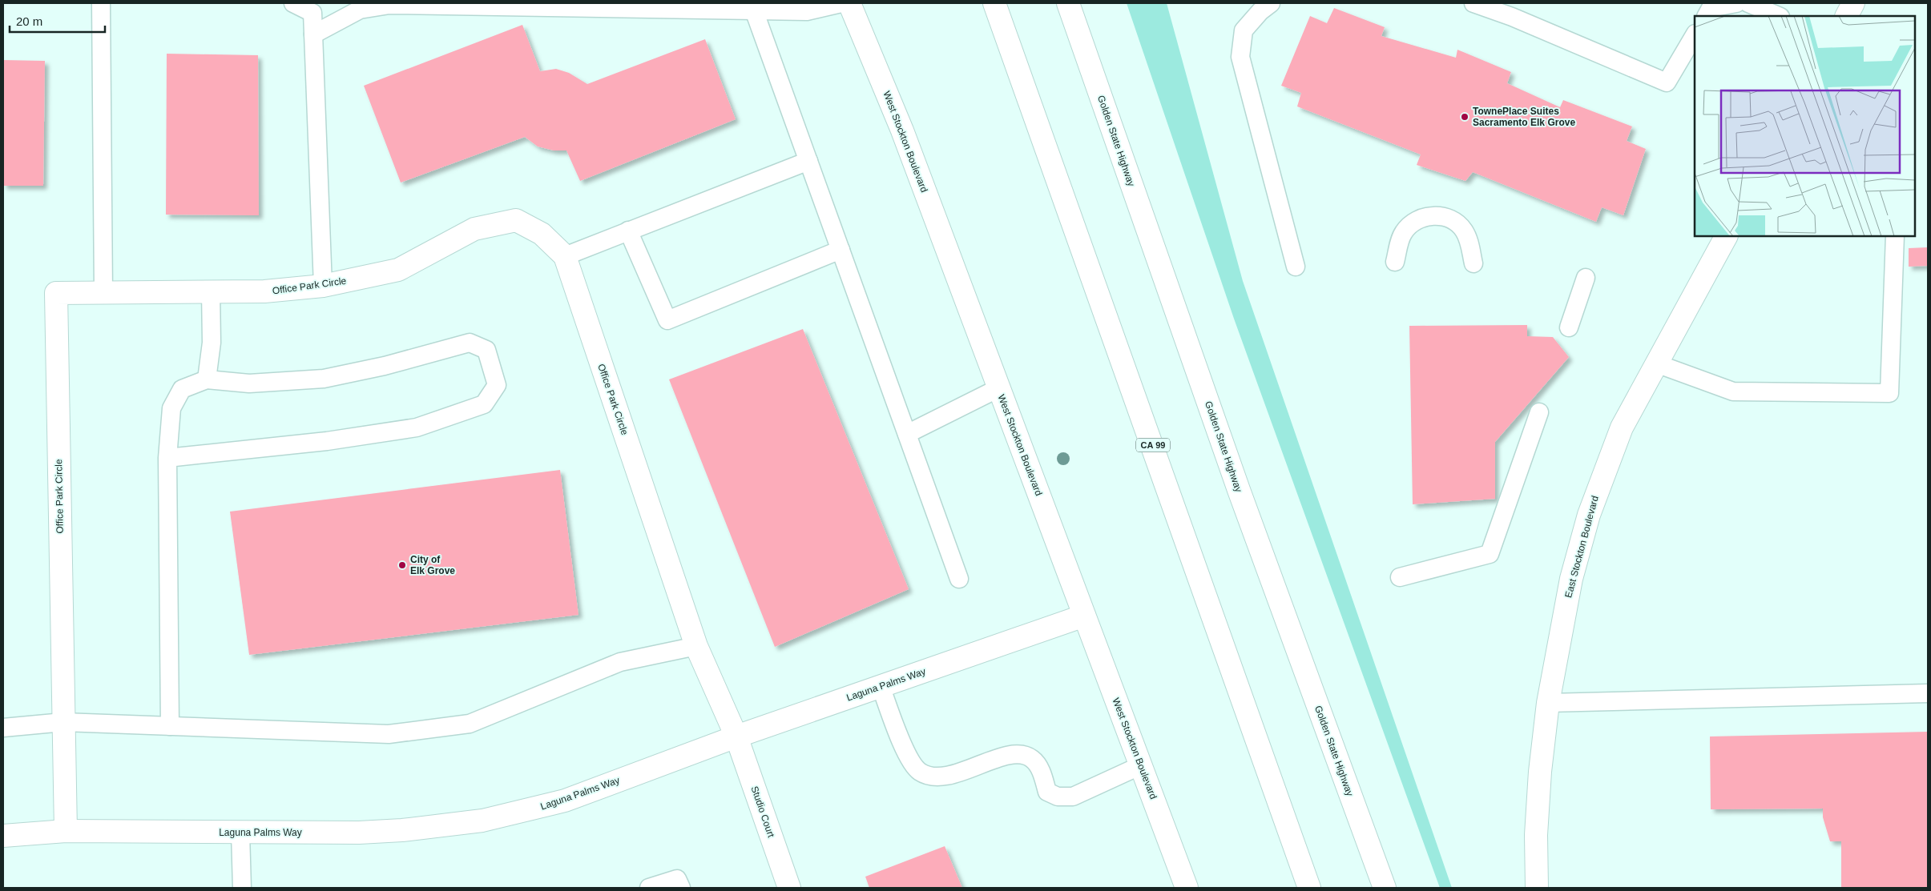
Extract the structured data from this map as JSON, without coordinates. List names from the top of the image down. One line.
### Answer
{"streets":{"main road":["Golden State Highway","West Stockton Boulevard","Office Park Circle","CA 99","East Stockton Boulevard","Laguna Palms Way","Studio Court"]},"crossings":[["West Stockton Boulevard","Laguna Palms Way"],["Office Park Circle","Laguna Palms Way"],["Office Park Circle","Studio Court"],["Laguna Palms Way","Studio Court"]],"places":["TownePlace Suites Sacramento Elk Grove","City of Elk Grove"],"scale_bar":"20 m"}
